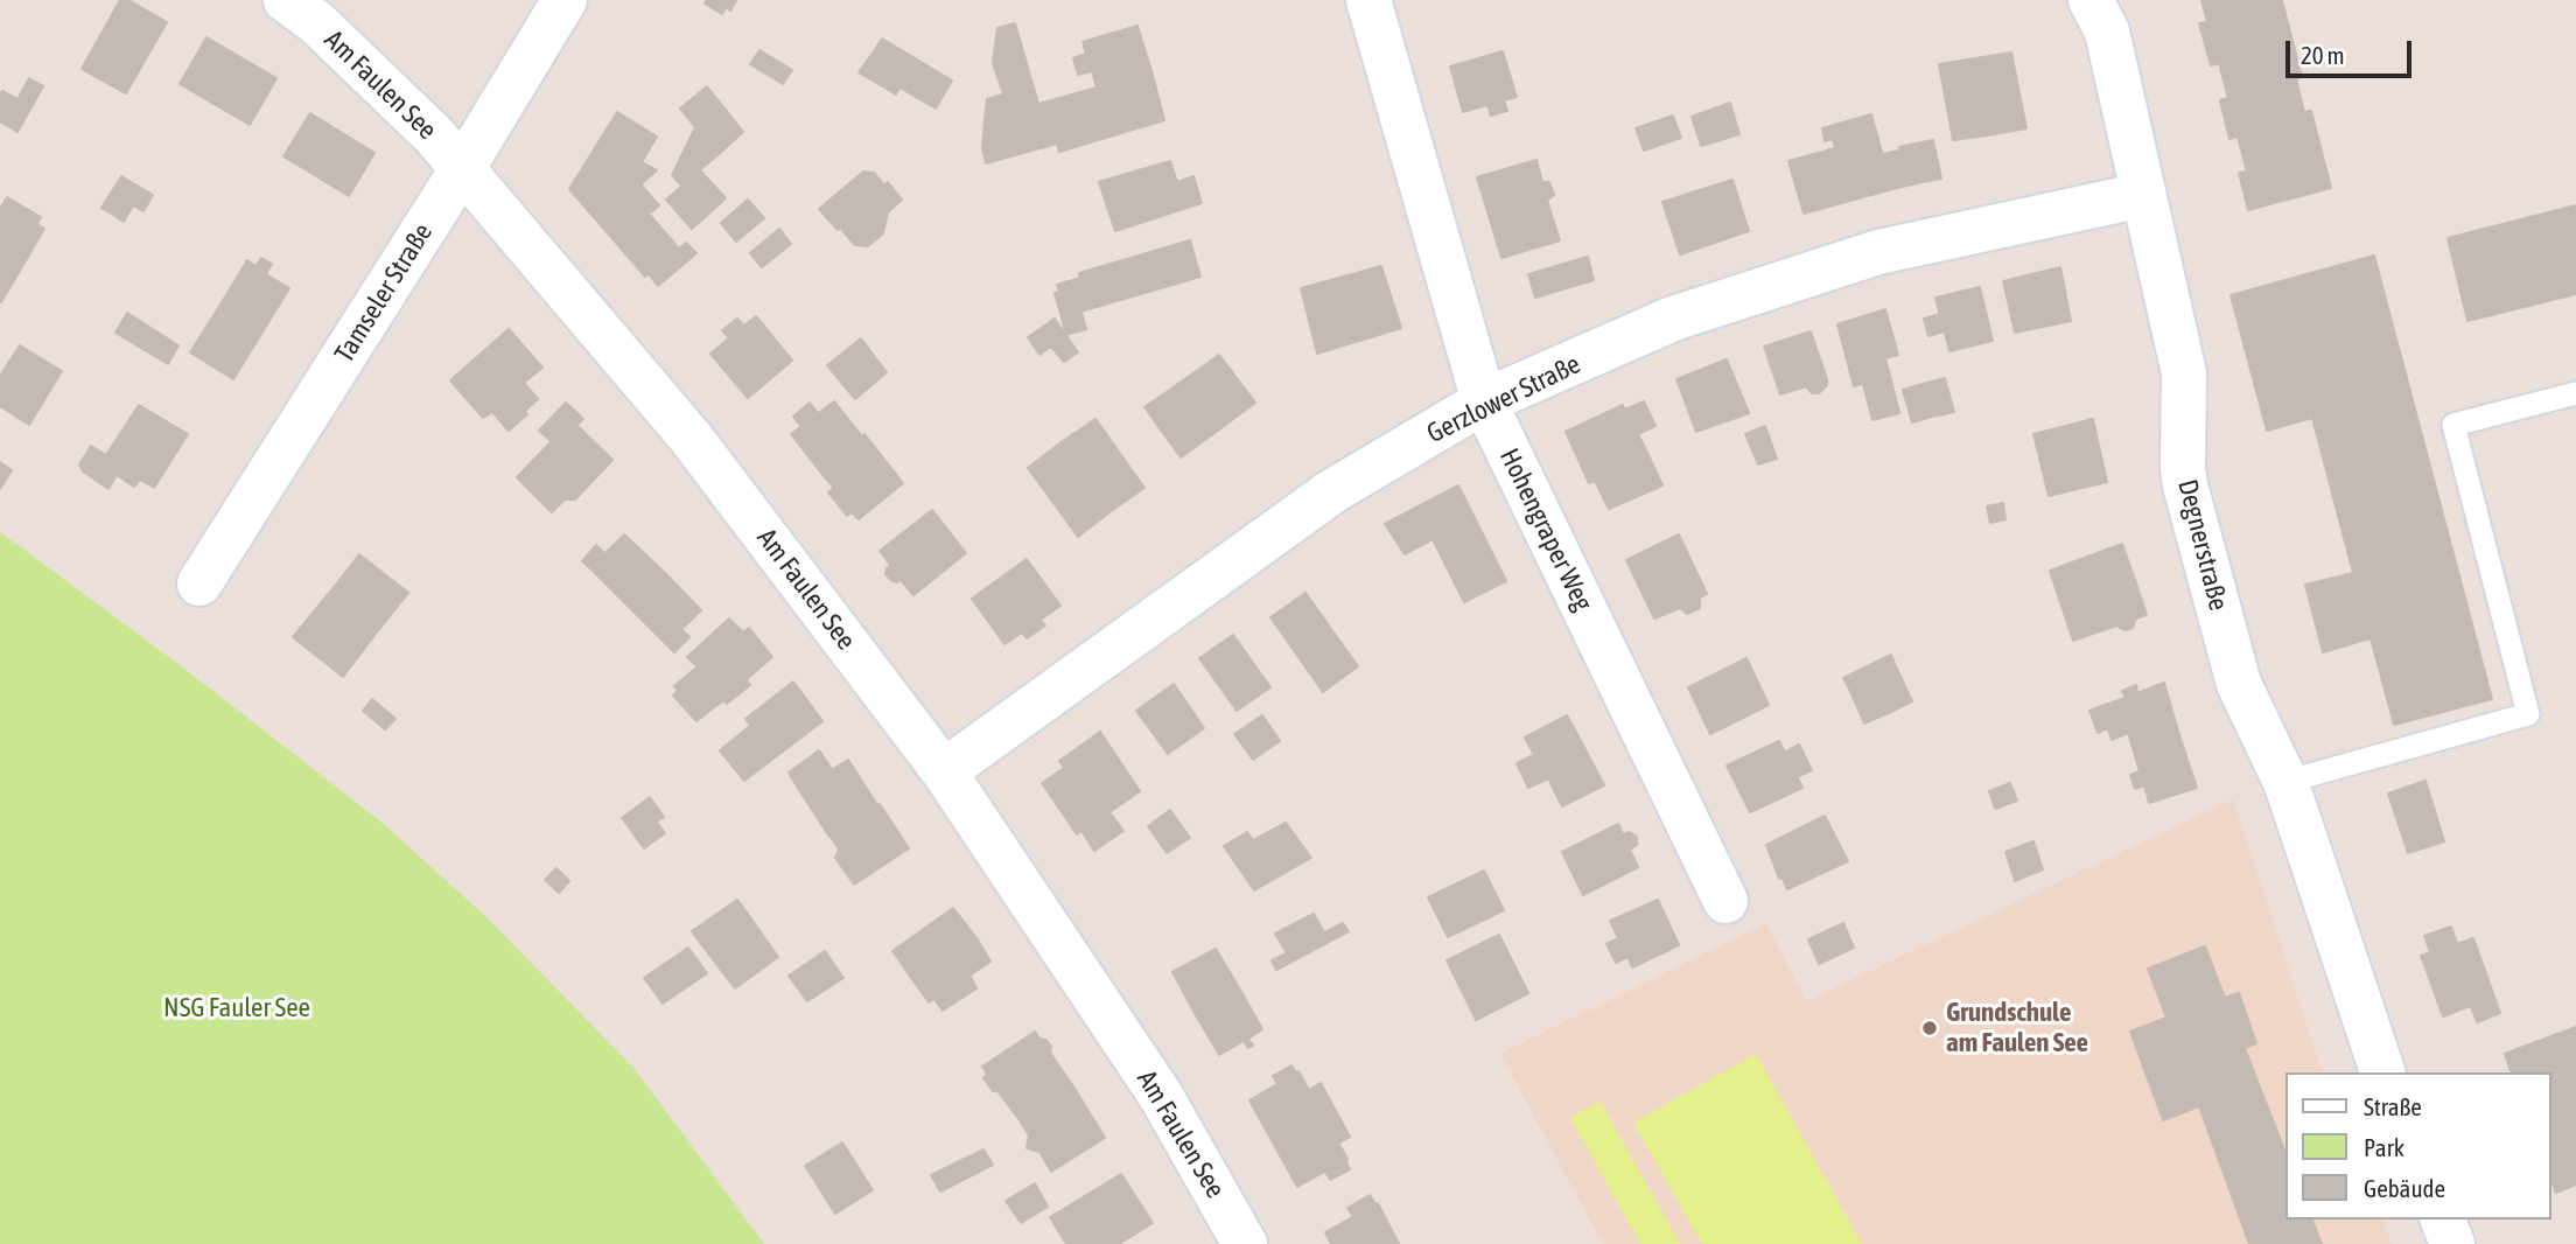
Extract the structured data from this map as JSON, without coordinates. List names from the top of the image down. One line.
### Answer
{"streets":{"street":["Am Faulen See","Tamseler Straße","Gerzlower Straße","Hohengraper Weg","Degnerstraße"]},"crossings":[["Am Faulen See","Tamseler Straße"],["Am Faulen See","Gerzlower Straße"],["Gerzlower Straße","Hohengraper Weg"],["Gerzlower Straße","Degnerstraße"]],"parks":["NSG Fauler See"],"places":["Grundschule am Faulen See"],"legend":["Straße","Park","Gebäude"],"scale_bar":"20 m"}
